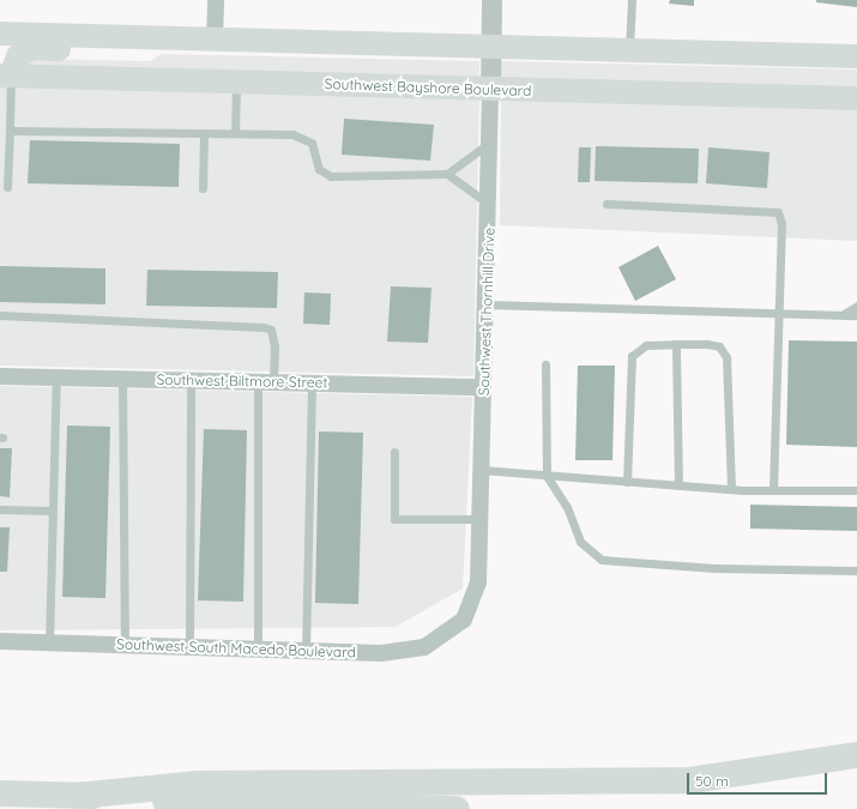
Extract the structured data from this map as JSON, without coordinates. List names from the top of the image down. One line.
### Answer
{"streets":{"main road":["Southwest Bayshore Boulevard"],"street":["Southwest Thornhill Drive","Southwest Biltmore Street","Southwest South Macedo Boulevard"]},"crossings":[["Southwest Bayshore Boulevard","Southwest Thornhill Drive"],["Southwest Thornhill Drive","Southwest Biltmore Street"],["Southwest Thornhill Drive","Southwest South Macedo Boulevard"]],"scale_bar":"50 m"}
